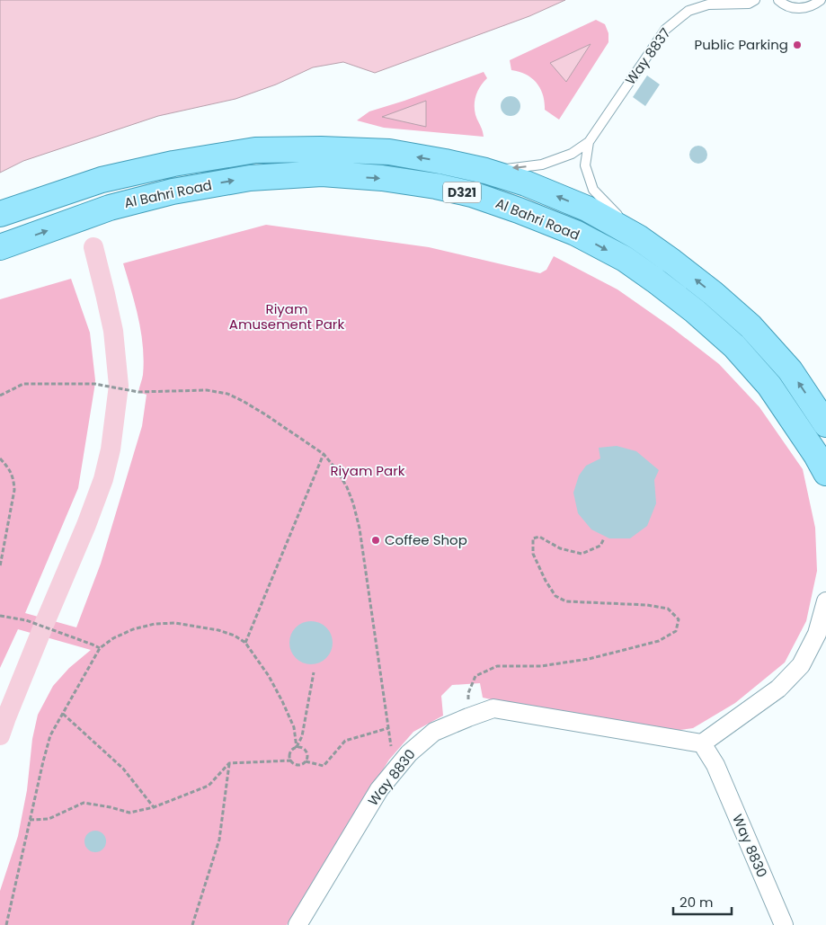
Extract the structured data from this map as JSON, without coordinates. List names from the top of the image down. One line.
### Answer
{"streets":{"main road":["D321","Al Bahri Road"],"street":["Way 8830"],"lane":["Way 8837"]},"crossings":[["Way 8837","Al Bahri Road"]],"parks":["Riyam Amusement Park","Riyam Park"],"places":["Public Parking","Coffee Shop"],"scale_bar":"20 m"}
